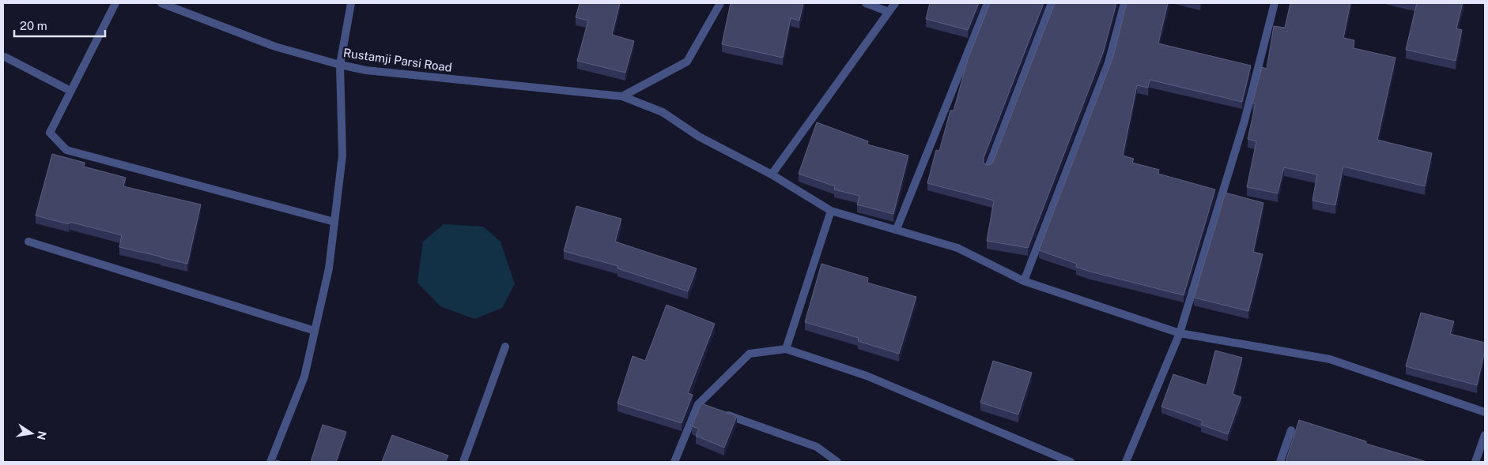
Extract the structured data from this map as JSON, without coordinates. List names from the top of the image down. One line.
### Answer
{"streets":{"street":["Rustamji Parsi Road"]},"scale_bar":"20 m","north":"right"}
